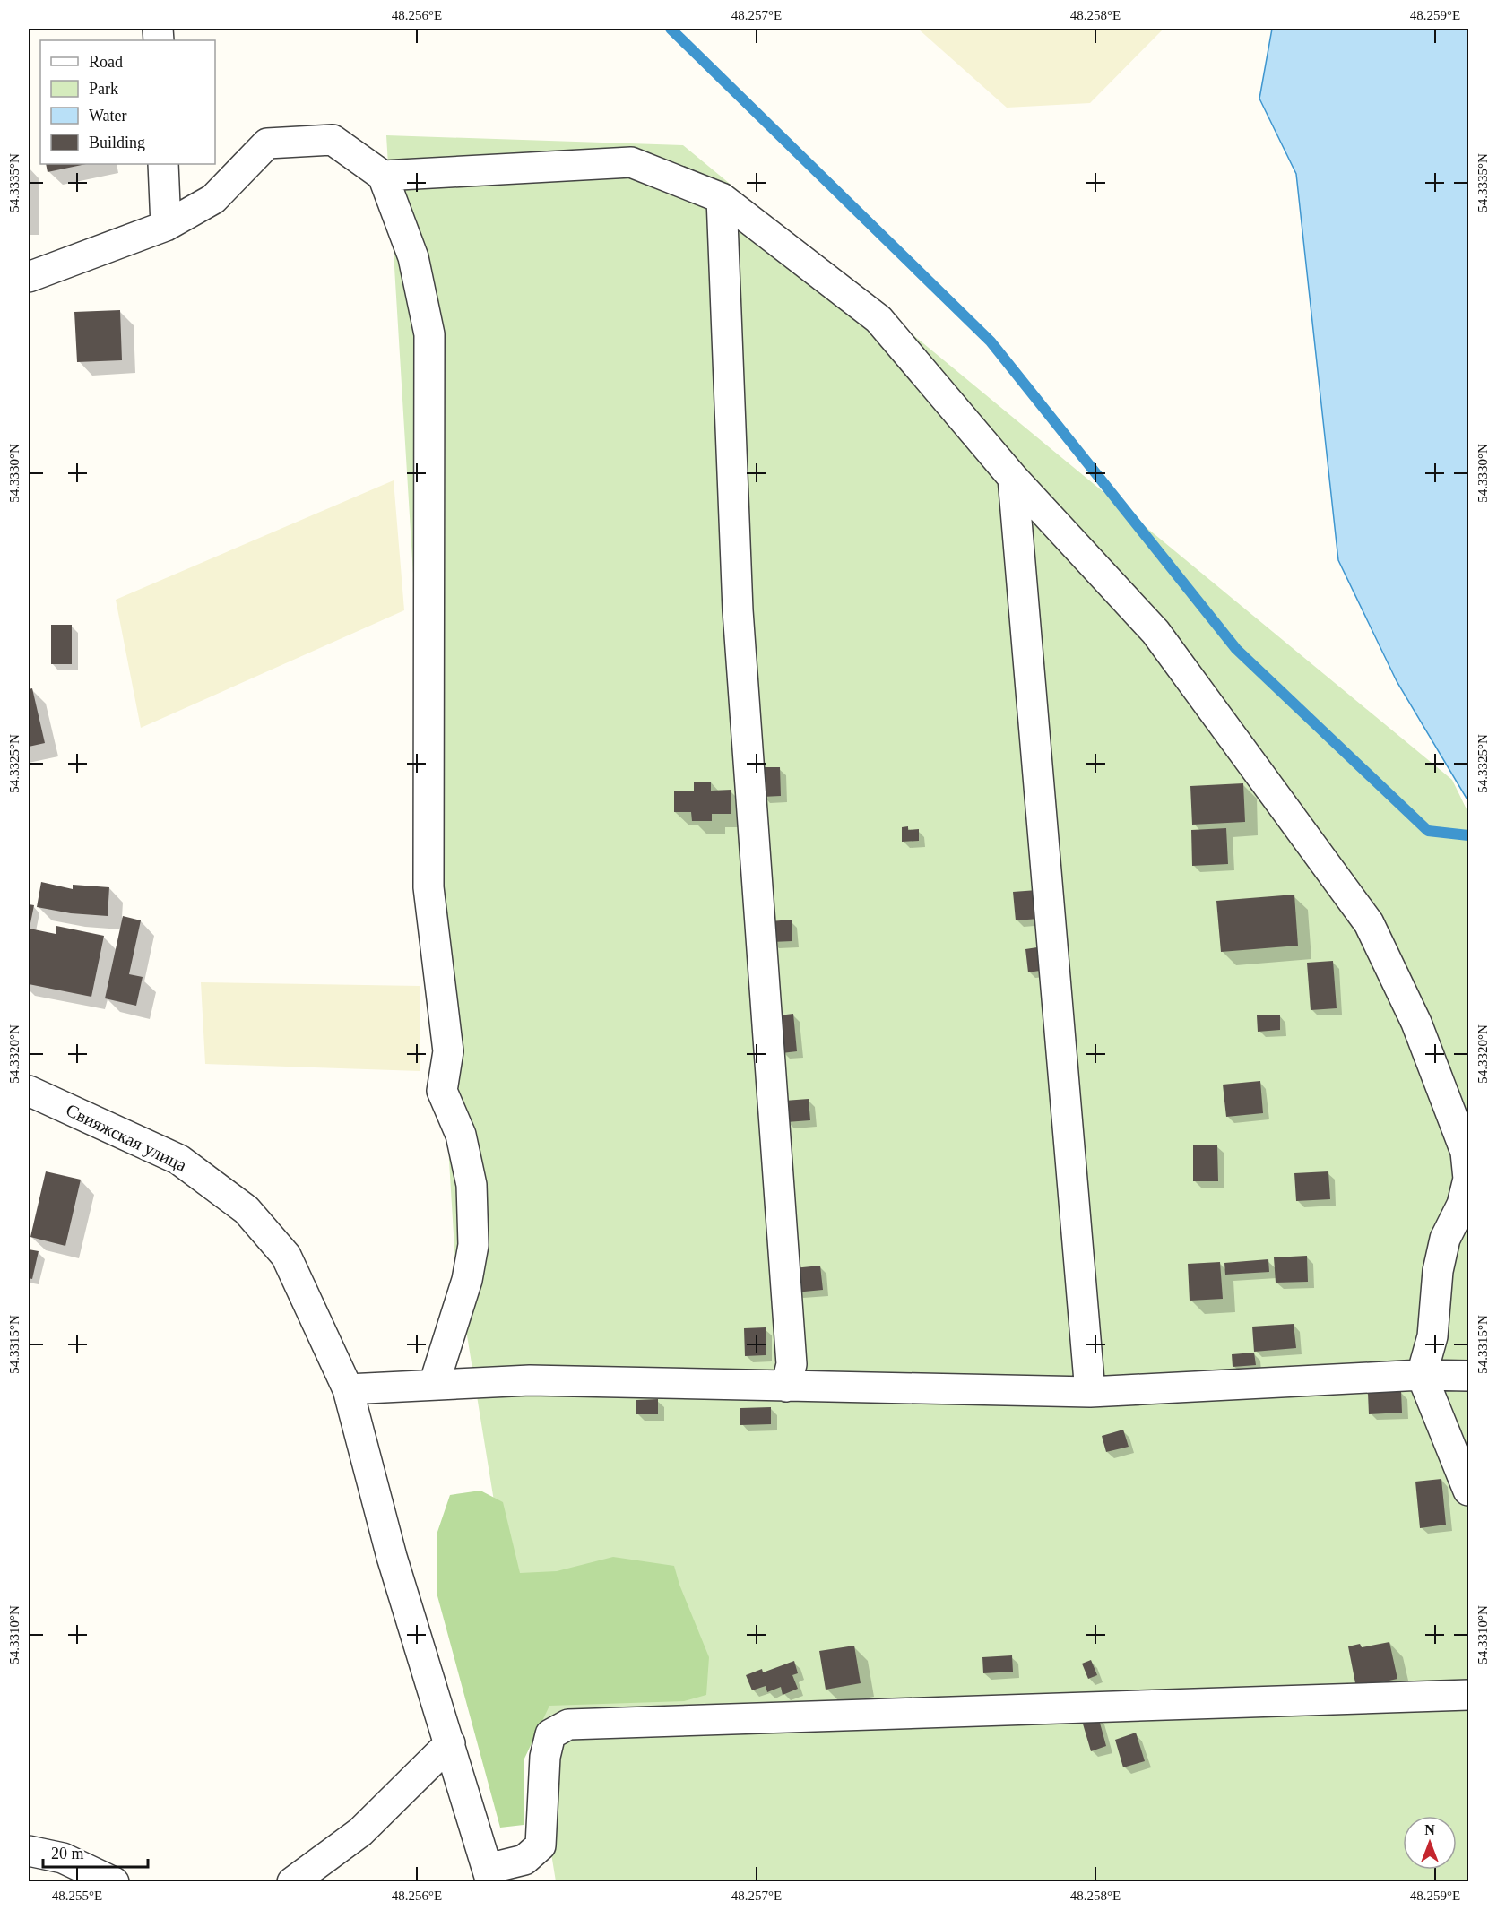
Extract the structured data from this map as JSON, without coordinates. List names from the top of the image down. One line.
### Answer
{"streets":{"street":["Свияжская улица"]},"legend":["Road","Park","Water","Building"],"scale_bar":"20 m","north":"top","coordinates":["48.256°E","48.257°E","48.258°E","48.259°E","54.3335°N","54.3330°N","54.3325°N","54.3320°N","54.3315°N","54.3310°N","48.255°E"]}
